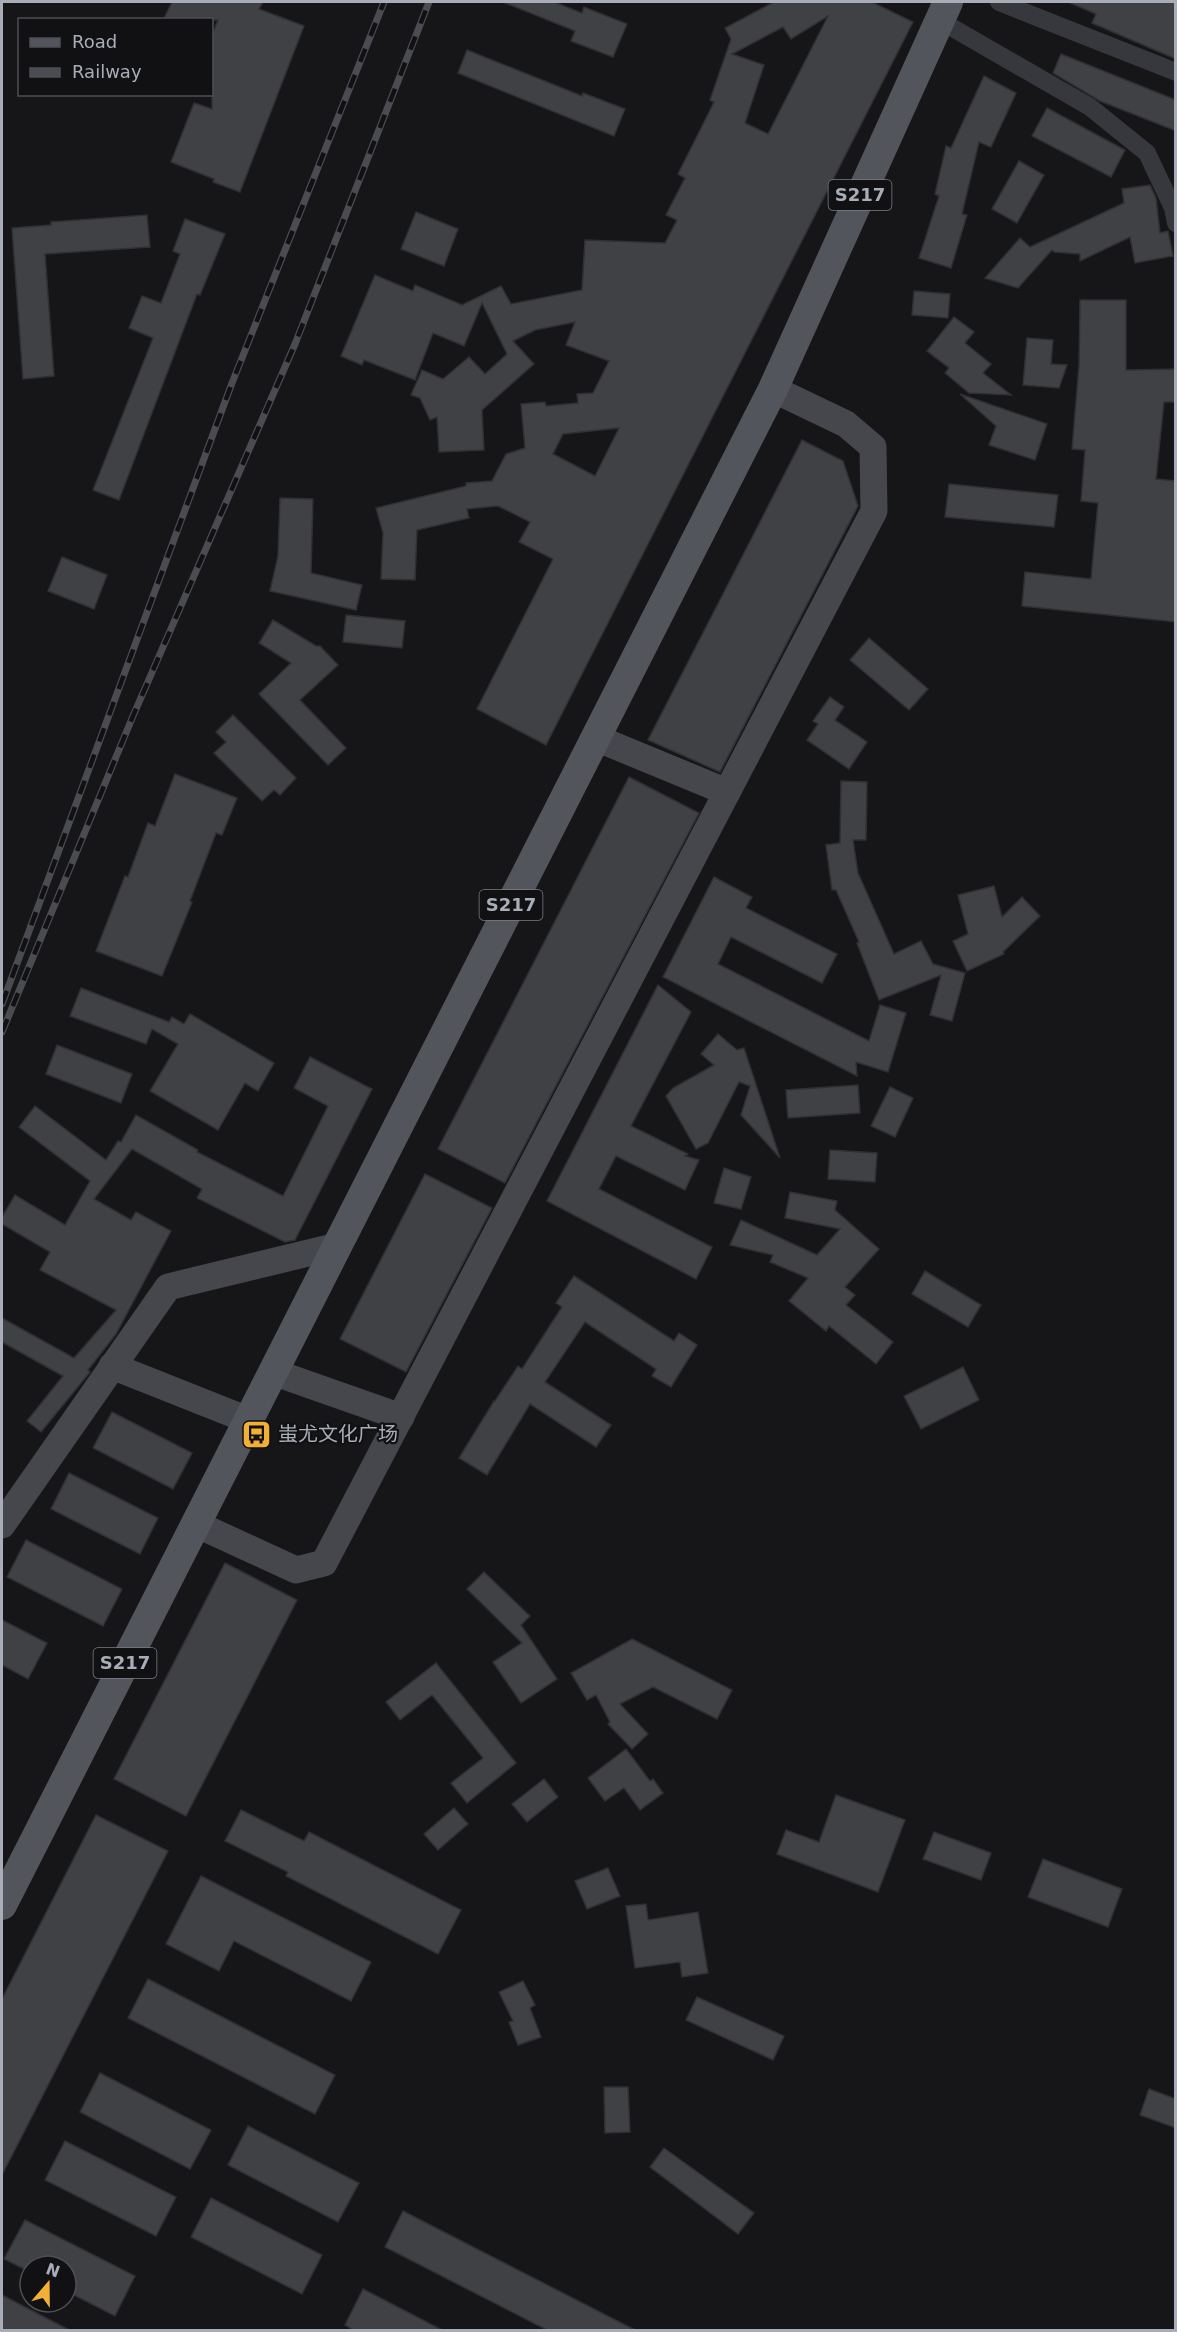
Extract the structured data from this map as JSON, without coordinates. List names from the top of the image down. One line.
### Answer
{"streets":{"main road":["S217"]},"places":{"bus stop":["蚩尤文化广场"]},"legend":["Road","Railway"],"north":"top"}
